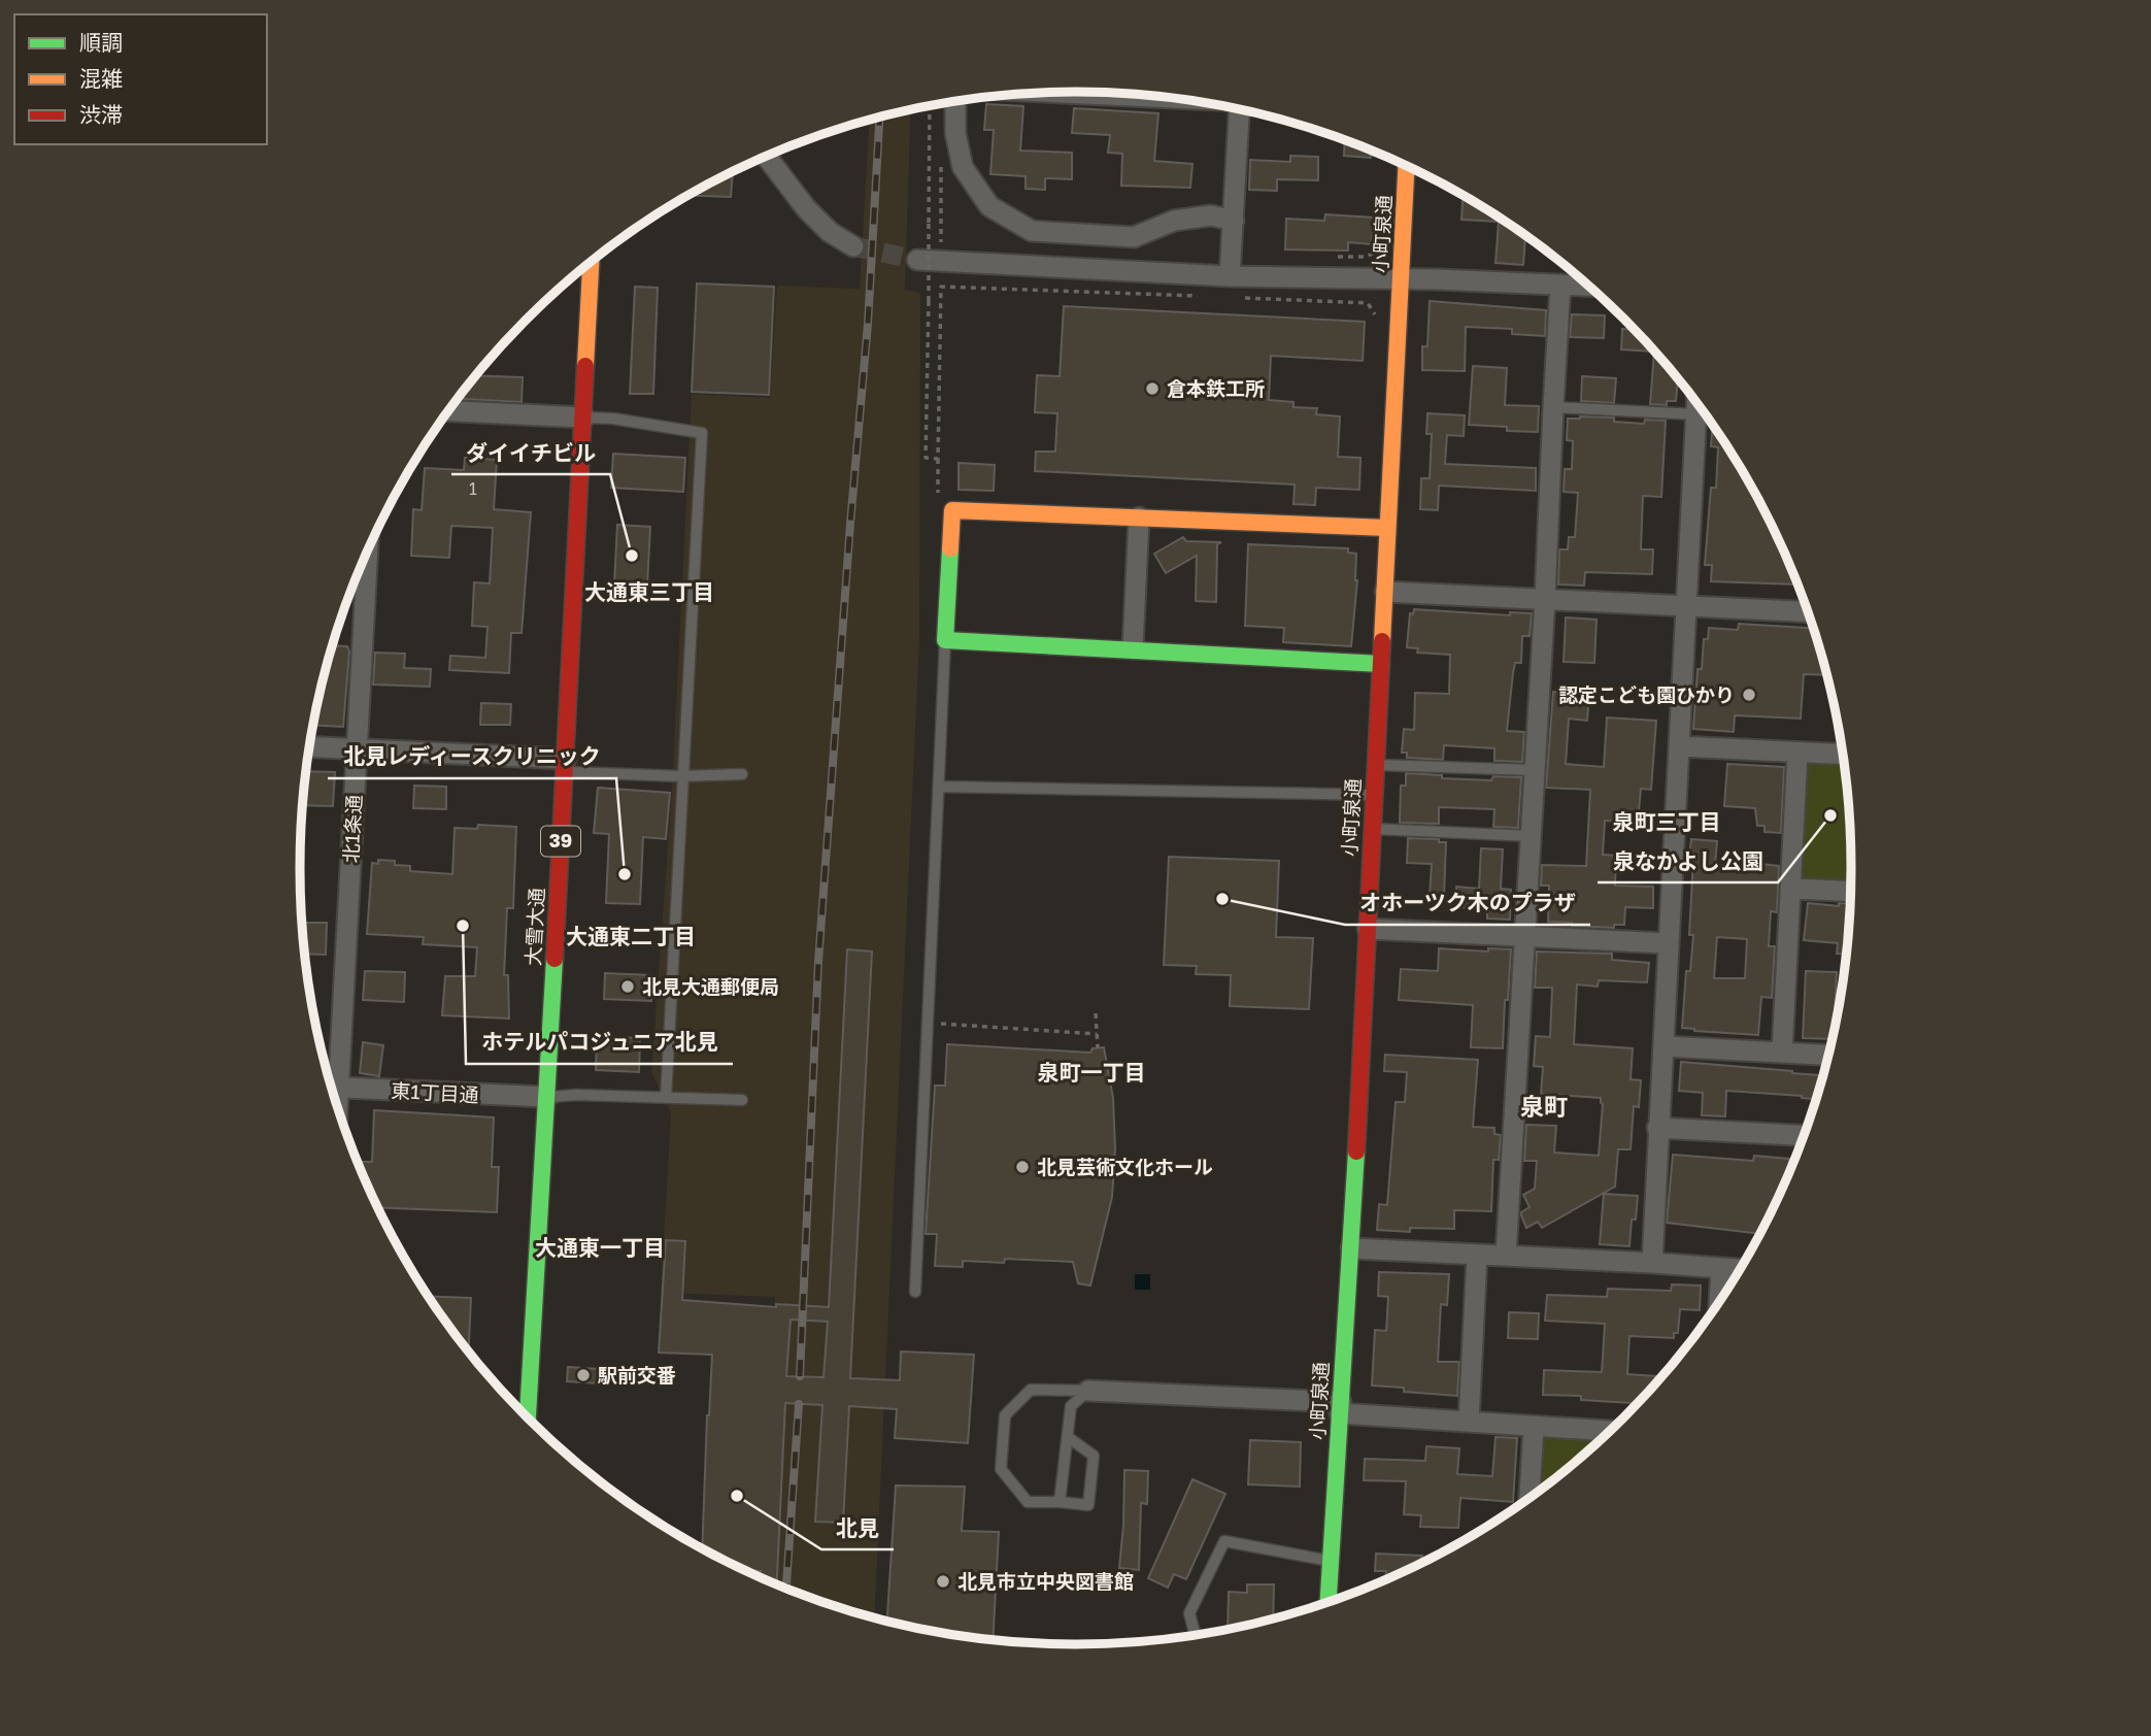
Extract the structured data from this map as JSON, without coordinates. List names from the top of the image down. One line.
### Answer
{"streets":{"main road":["小町泉通","39","大雪大通"],"street":["北1条通","東1丁目通"]},"crossings":[["大雪大通","東1丁目通"]],"districts":["大通東三丁目","泉町三丁目","大通東二丁目","泉町一丁目","泉町","大通東一丁目"],"places":["倉本鉄工所","ダイイチビル","認定こども園ひかり","泉なかよし公園","北見レディースクリニック","オホーツク木のプラザ","ホテルパコジュニア北見","北見大通郵便局","北見芸術文化ホール","駅前交番","北見","北見市立中央図書館"],"house_numbers":["1"],"legend":["順調","混雑","渋滞"]}
